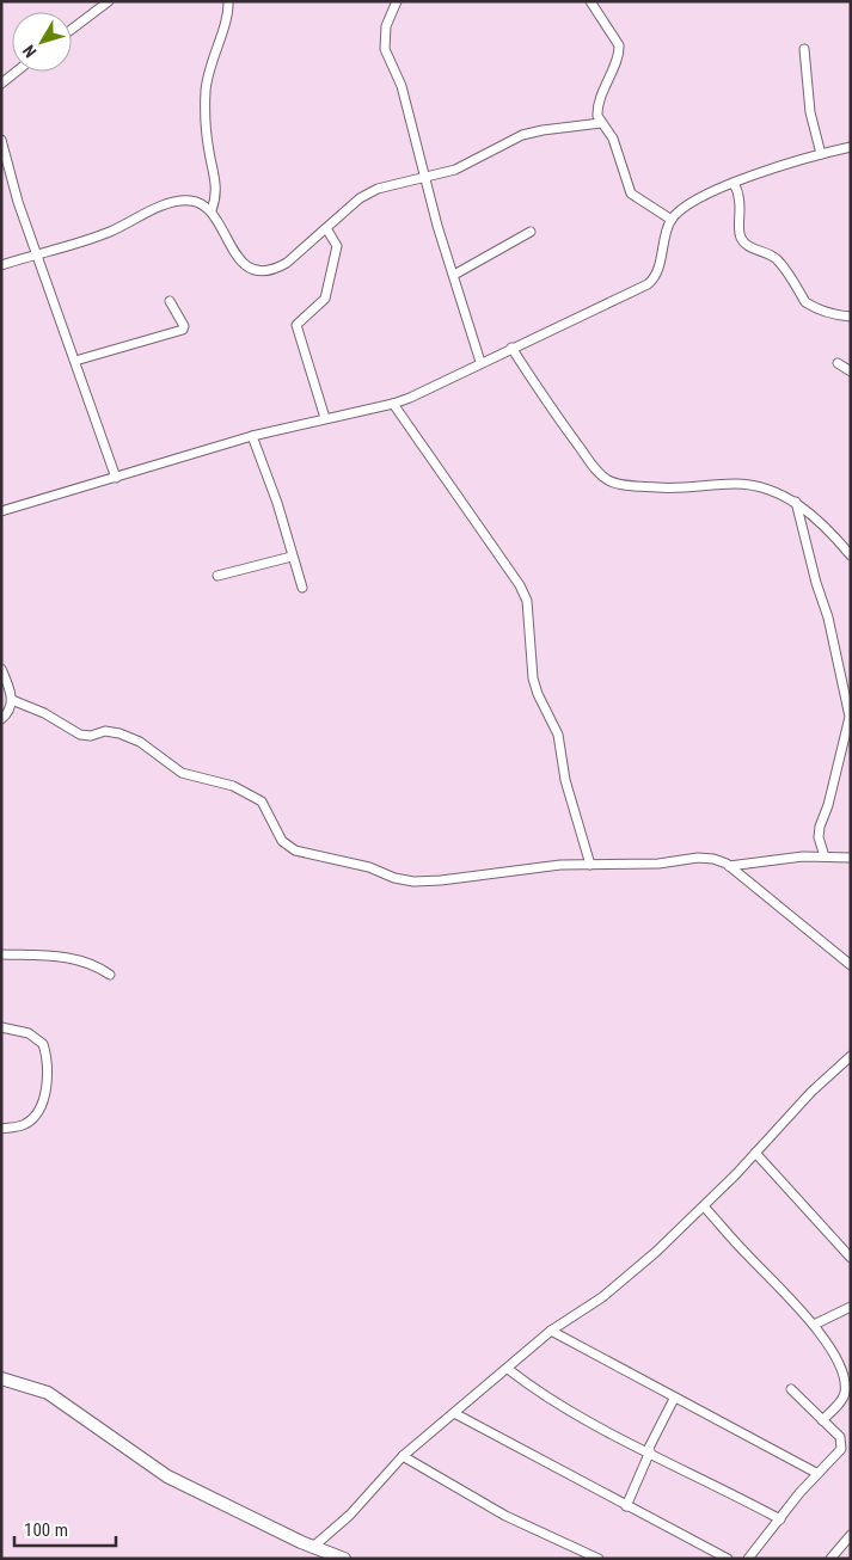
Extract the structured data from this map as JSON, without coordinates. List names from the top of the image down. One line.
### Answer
{"scale_bar":"100 m","north":"bottom left"}
